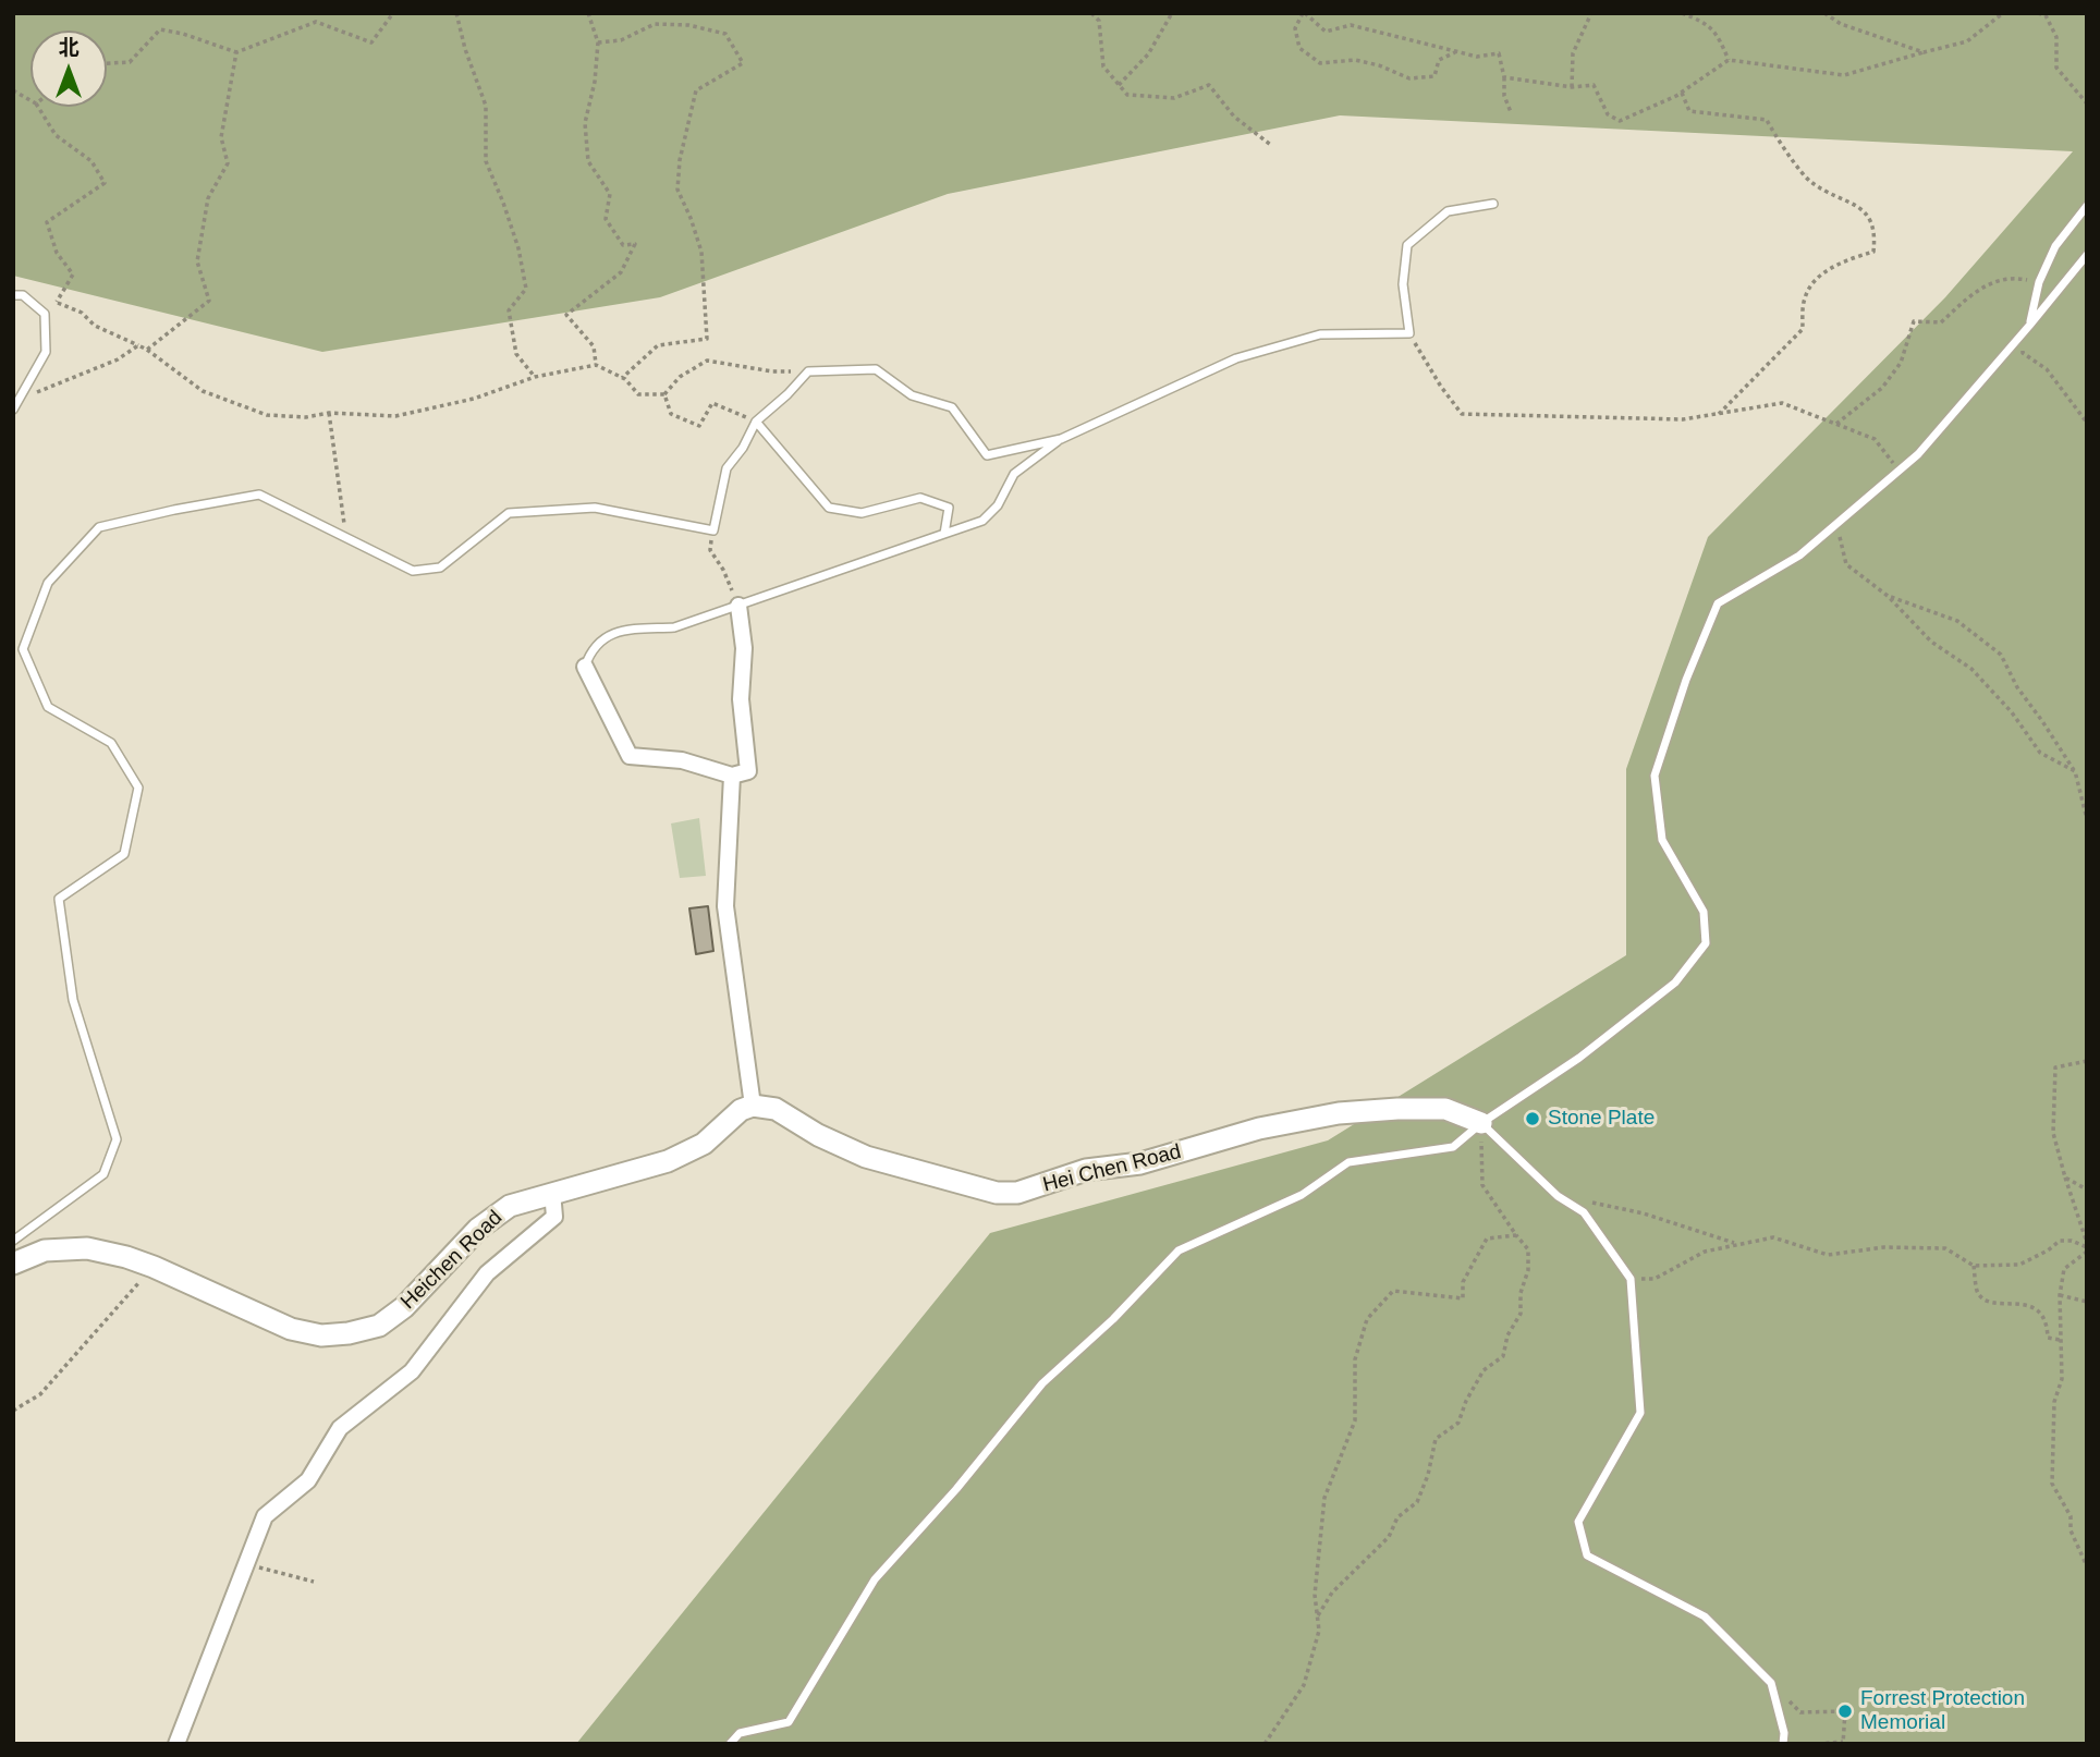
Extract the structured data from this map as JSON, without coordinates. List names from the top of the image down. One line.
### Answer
{"streets":{"street":["Hei Chen Road","Heichen Road"]},"crossings":[["Hei Chen Road","Heichen Road"]],"places":["Stone Plate","Forrest Protection Memorial"],"north":"top"}
